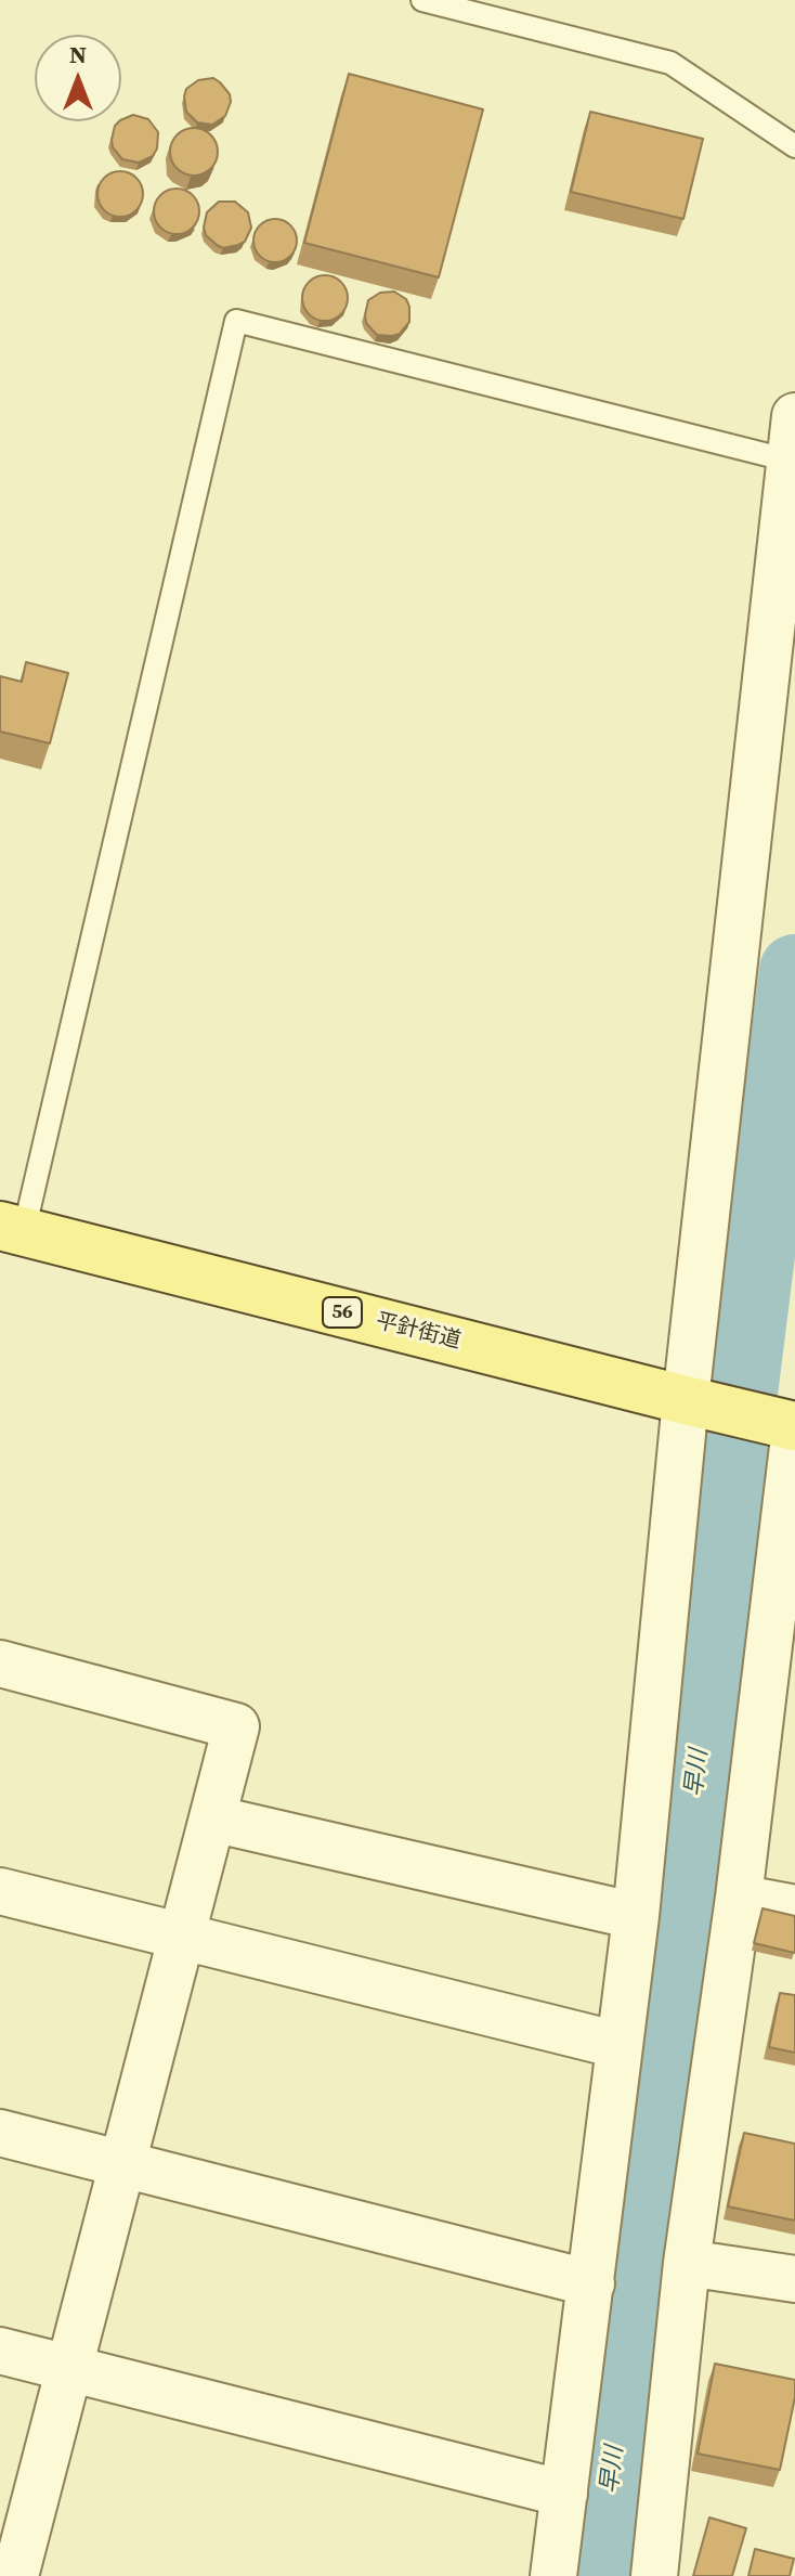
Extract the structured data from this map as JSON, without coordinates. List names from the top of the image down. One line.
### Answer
{"streets":{"main road":["56","平針街道"]},"crossings":[["56","平針街道"]],"water":["早川"],"north":"top"}
